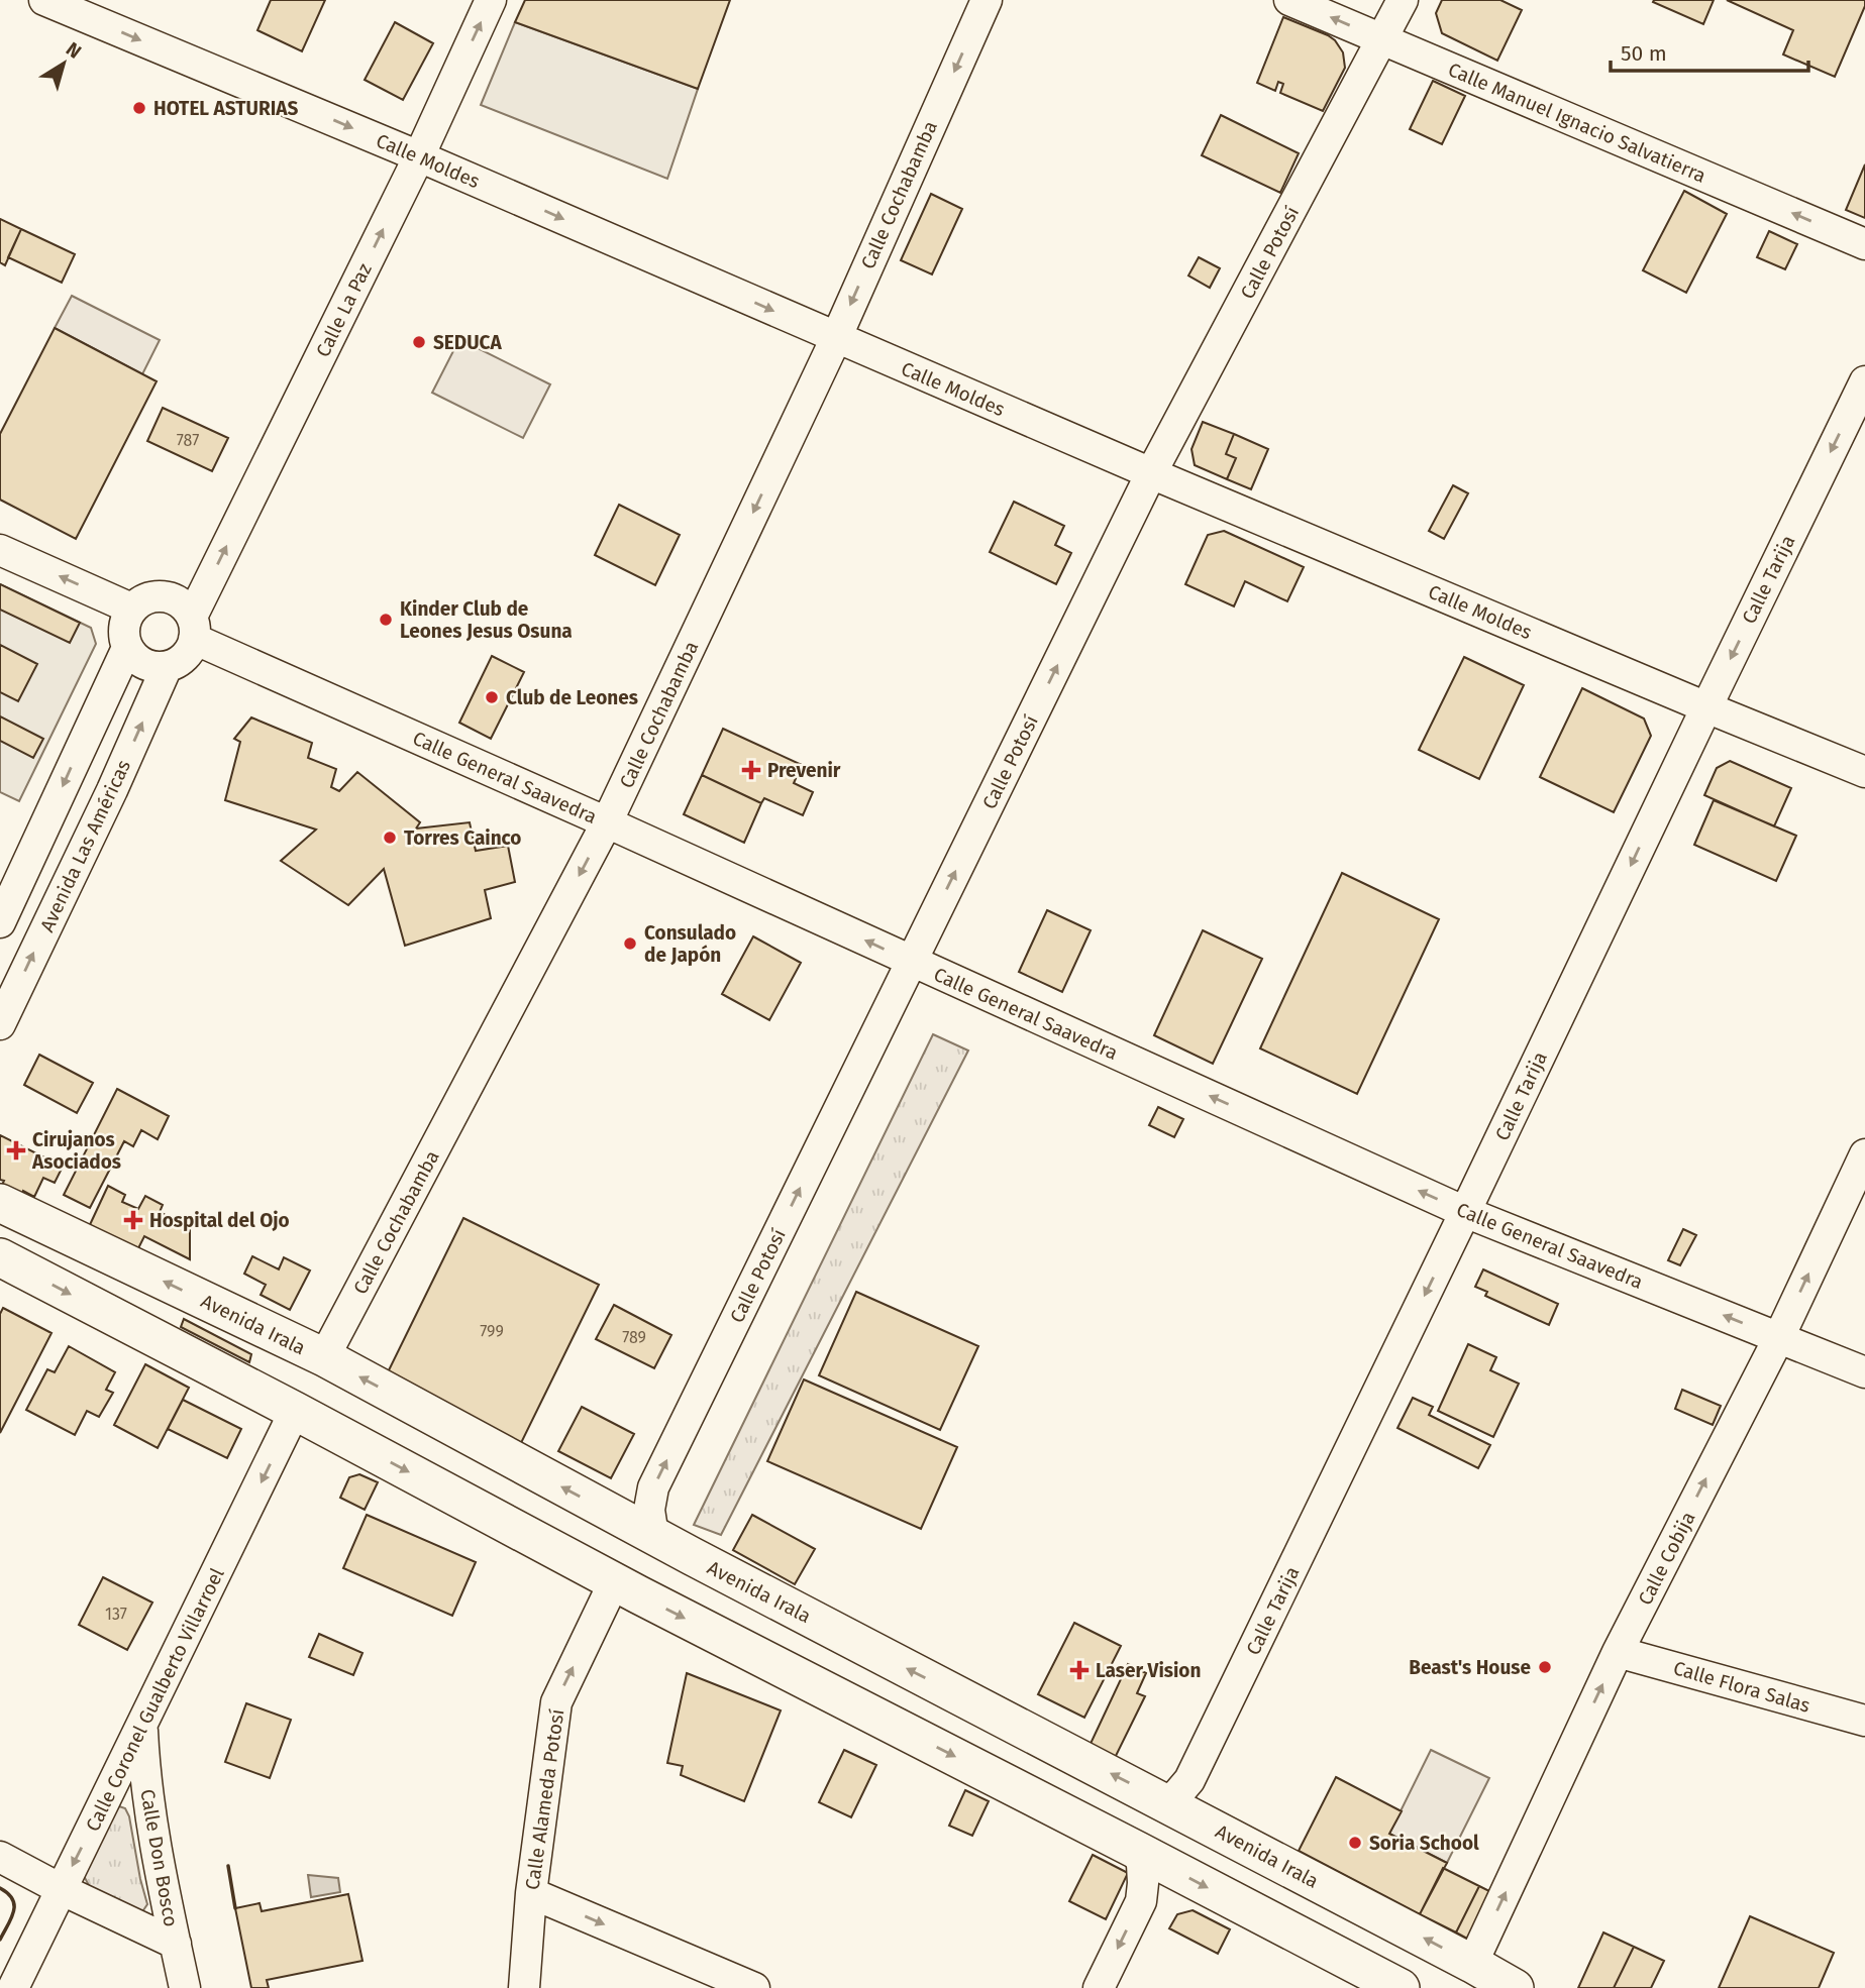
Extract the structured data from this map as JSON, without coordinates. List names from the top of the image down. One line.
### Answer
{"streets":{"main road":["Calle Cochabamba","Avenida Irala"],"street":["Calle Manuel Ignacio Salvatierra","Calle Moldes","Calle Potosí","Calle La Paz","Calle Tarija","Calle General Saavedra","Avenida Las Américas","Calle Cobija","Calle Flora Salas","Calle Coronel Gualberto Villarroel","Calle Alameda Potosí","Calle Don Bosco"]},"crossings":[["Calle Manuel Ignacio Salvatierra","Calle Potosí"],["Calle Moldes","Calle Cochabamba"],["Calle Moldes","Calle Potosí"],["Calle Moldes","Calle La Paz"],["Calle Moldes","Calle Tarija"],["Calle Cochabamba","Calle General Saavedra"],["Calle Cochabamba","Avenida Irala"],["Calle Cochabamba","Calle Coronel Gualberto Villarroel"],["Calle Potosí","Calle General Saavedra"],["Calle Potosí","Avenida Irala"],["Calle La Paz","Calle General Saavedra"],["Calle La Paz","Avenida Las Américas"],["Calle Tarija","Calle General Saavedra"],["Calle Tarija","Avenida Irala"],["Calle General Saavedra","Avenida Las Américas"],["Calle General Saavedra","Calle Cobija"],["Avenida Irala","Calle Cobija"],["Calle Cobija","Calle Flora Salas"],["Calle Coronel Gualberto Villarroel","Calle Don Bosco"]],"one_way":["Calle Manuel Ignacio Salvatierra","Calle Moldes","Calle Cochabamba","Calle Potosí","Calle La Paz","Calle Tarija","Calle General Saavedra","Calle Cobija","Calle Coronel Gualberto Villarroel","Calle Alameda Potosí"],"places":{"other":["HOTEL ASTURIAS","SEDUCA","Kinder Club de Leones Jesus Osuna","Club de Leones","Torres Cainco","Consulado de Japón","Beast's House","Soria School"],"health":["Prevenir","Cirujanos Asociados","Hospital del Ojo","Laser Vision"]},"house_numbers":["787","799","789","137"],"scale_bar":"50 m","north":"top right"}
